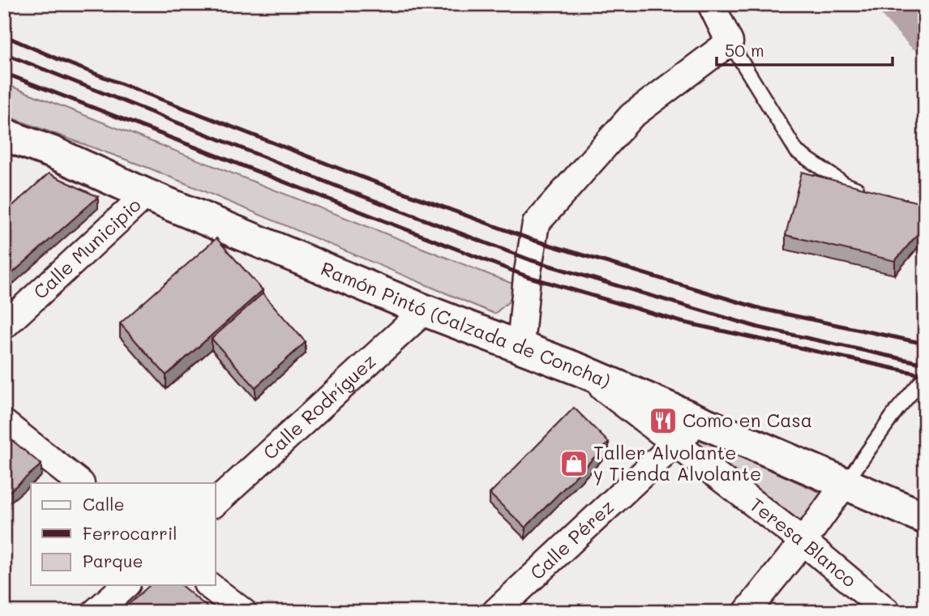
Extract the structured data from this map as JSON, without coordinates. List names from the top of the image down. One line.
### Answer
{"streets":{"main road":["Ramón Pintó (Calzada de Concha)"],"street":["Calle Municipio","Calle Rodríguez","Calle Pérez","Teresa Blanco"]},"crossings":[["Calle Municipio","Ramón Pintó (Calzada de Concha)"],["Ramón Pintó (Calzada de Concha)","Calle Rodríguez"],["Ramón Pintó (Calzada de Concha)","Calle Pérez"],["Ramón Pintó (Calzada de Concha)","Teresa Blanco"],["Calle Pérez","Teresa Blanco"]],"places":{"restaurant":["Como en Casa"],"shop":["Taller Alvolante y Tienda Alvolante"]},"legend":["Calle","Ferrocarril","Parque"],"scale_bar":"50 m"}
